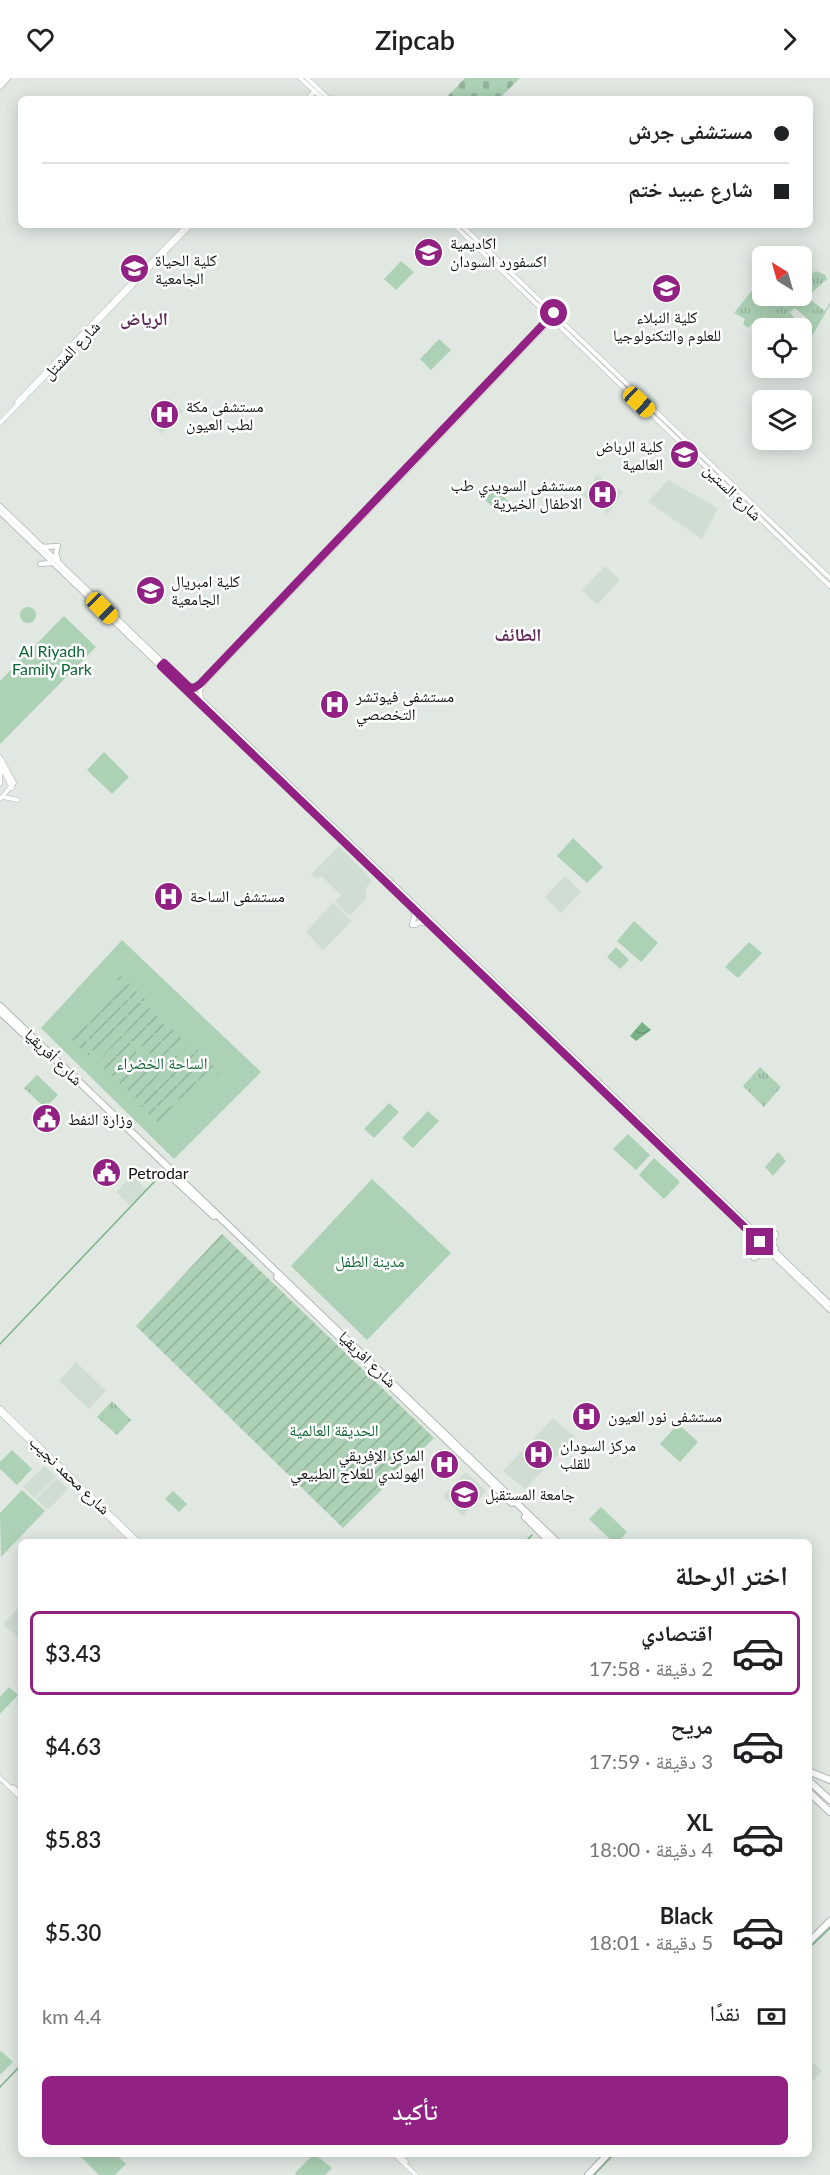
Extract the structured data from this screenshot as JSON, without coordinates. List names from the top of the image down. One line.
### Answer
{"streets":{"highway":["شارع أفريقيا","شارع افريقيا"],"main road":["شارع المشتل","شارع الستين","شارع محمد نجيب"]},"districts":["الرياض","الطائف"],"parks":["Al Riyadh Family Park","الساحة الخضراء","مدينة الطفل","الحديقة العالمية"],"places":{"school or university":["اكاديمية اكسفورد السودان","كلية الحياة الجامعية","كلية النبلاء للعلوم والتكنولوجيا","كلية الرباض العالمية","كلية امبريال الجامعية","جامعة المستقبل"],"hospital":["مستشفى مكة لطب العيون","مستشفى السويدي طب الاطفال الخيرية","مستشفى فيوتشر التخصصي","مستشفى الساحة","مستشفى نور العيون","مركز السودان للقلب","المركز الإفريقي الهولندي للعلاج الطبيعي"],"public building":["وزارة النفط","Petrodar"]},"north":"top left","page":{"header":"Zipcab","banner":["مستشفى جرش","شارع عبيد ختم"],"heading":"اختر الرحلة","list":[{"name":"اقتصادي","note":"2 دقيقة · 17:58","value":"$3.43"},{"name":"مريح","note":"3 دقيقة · 17:59","value":"$4.63"},{"name":"XL","note":"4 دقيقة · 18:00","value":"$5.83"},{"name":"Black","note":"5 دقيقة · 18:01","value":"$5.30"}],"pay":["نقدًا","4.4 km"],"buttons":"تأكيد"}}
